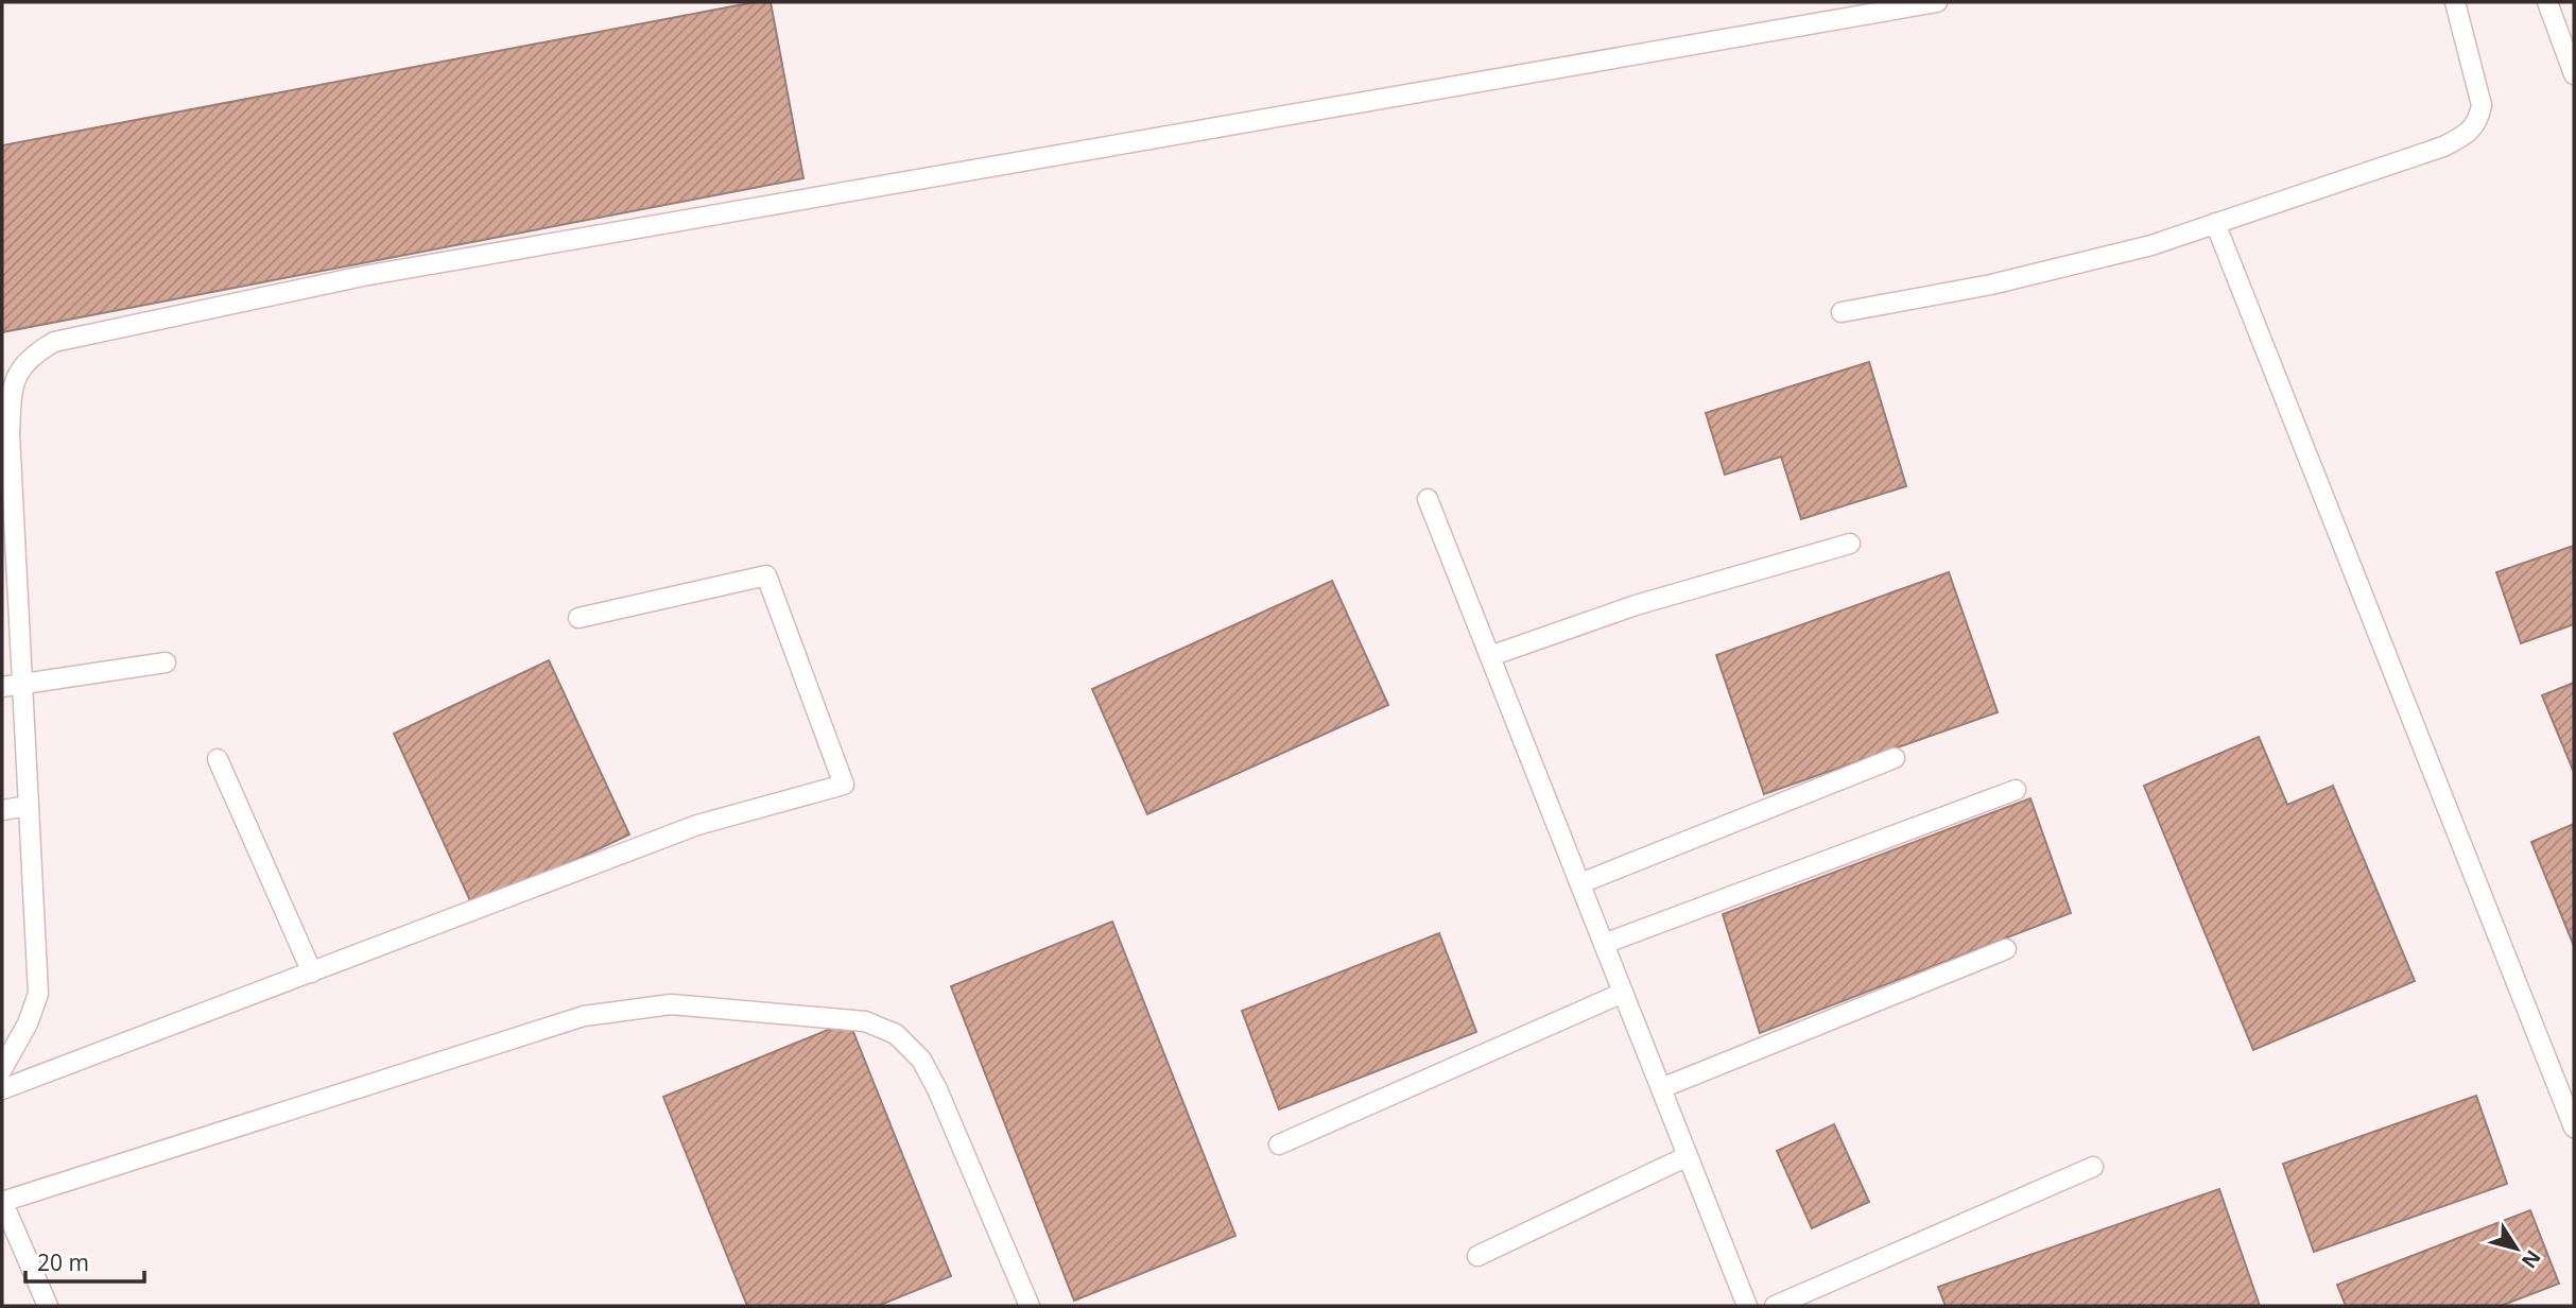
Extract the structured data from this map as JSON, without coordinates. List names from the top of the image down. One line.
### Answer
{"scale_bar":"20 m","north":"bottom right"}
